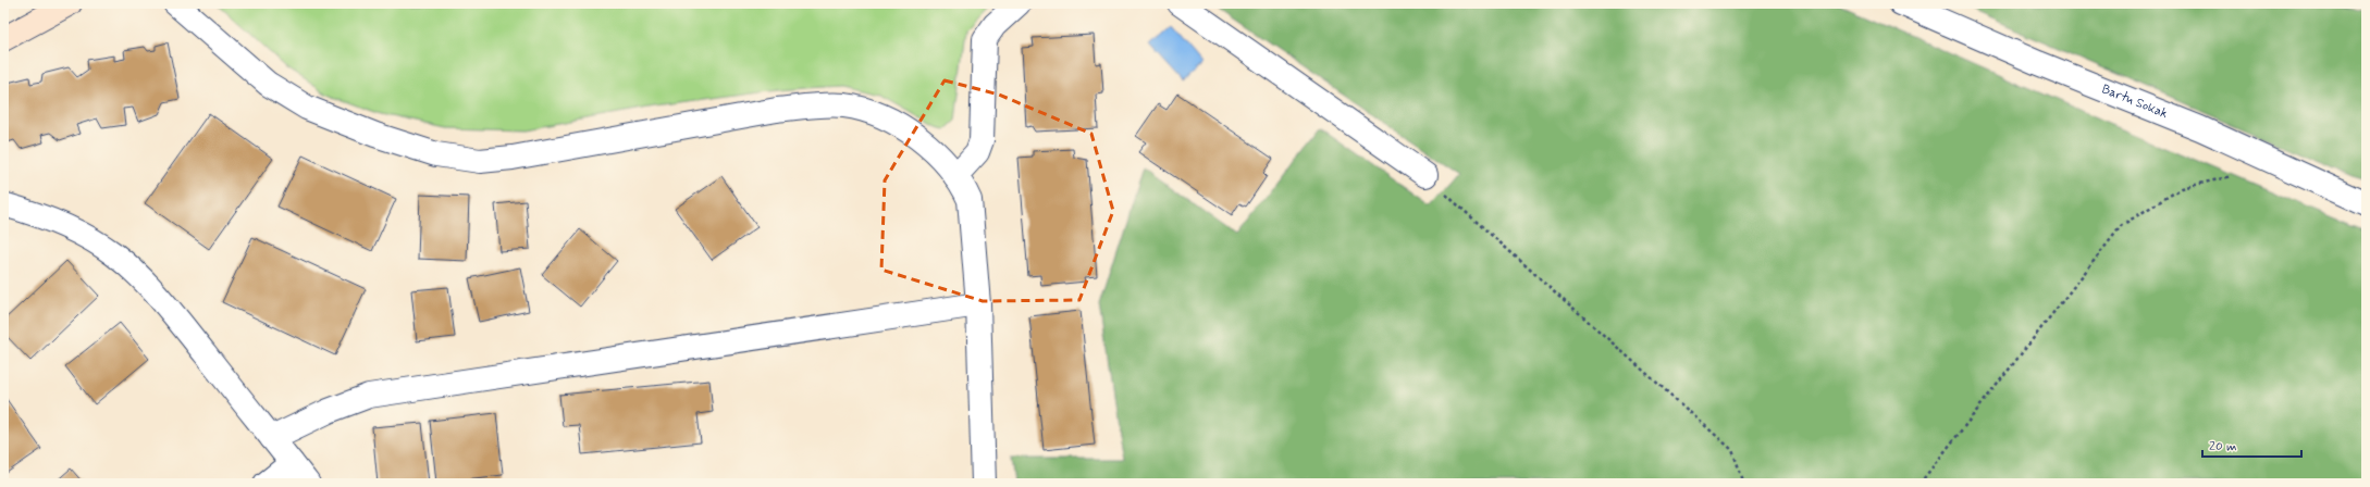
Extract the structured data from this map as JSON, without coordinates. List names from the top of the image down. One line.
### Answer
{"streets":{"street":["Bartu Sokak"]},"scale_bar":"20 m"}
